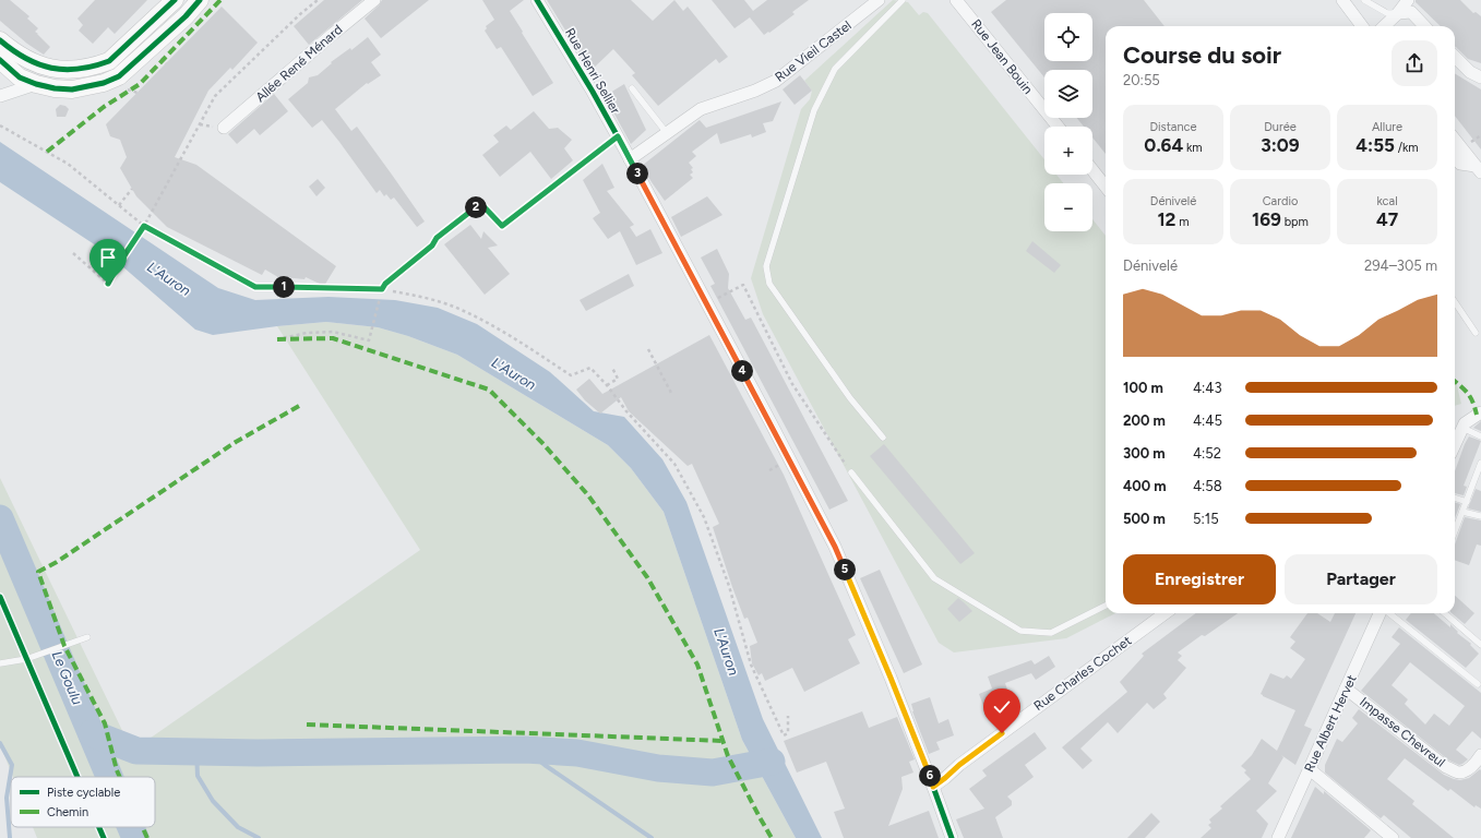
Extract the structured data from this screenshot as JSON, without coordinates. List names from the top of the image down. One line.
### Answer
{"streets":{"street":["Rue Vieil Castel","Rue Jean Bouin","Allée René Ménard","Rue Henri Sellier","Rue Charles Cochet","Rue Albert Hervet","Impasse Chevreul"]},"crossings":[["Rue Vieil Castel","Rue Henri Sellier"],["Rue Henri Sellier","Rue Charles Cochet"],["Rue Albert Hervet","Impasse Chevreul"]],"water":["L'Auron","Le Goulu"],"legend":["Piste cyclable","Chemin"],"page":{"map_buttons":["+","−"],"heading":["Course du soir","20:55"],"stats":[["Distance","0.64 km"],["Durée","3:09"],["Allure","4:55 /km"],["Dénivelé","12 m"],["Cardio","169 bpm"],["kcal","47"]],"pins":["3","2","1","4","5","6"],"chart":["Dénivelé","294–305 m"],"list":[{"name":"100 m","note":"4:43"},{"name":"200 m","note":"4:45"},{"name":"300 m","note":"4:52"},{"name":"400 m","note":"4:58"},{"name":"500 m","note":"5:15"}],"buttons":["Enregistrer","Partager"]}}
